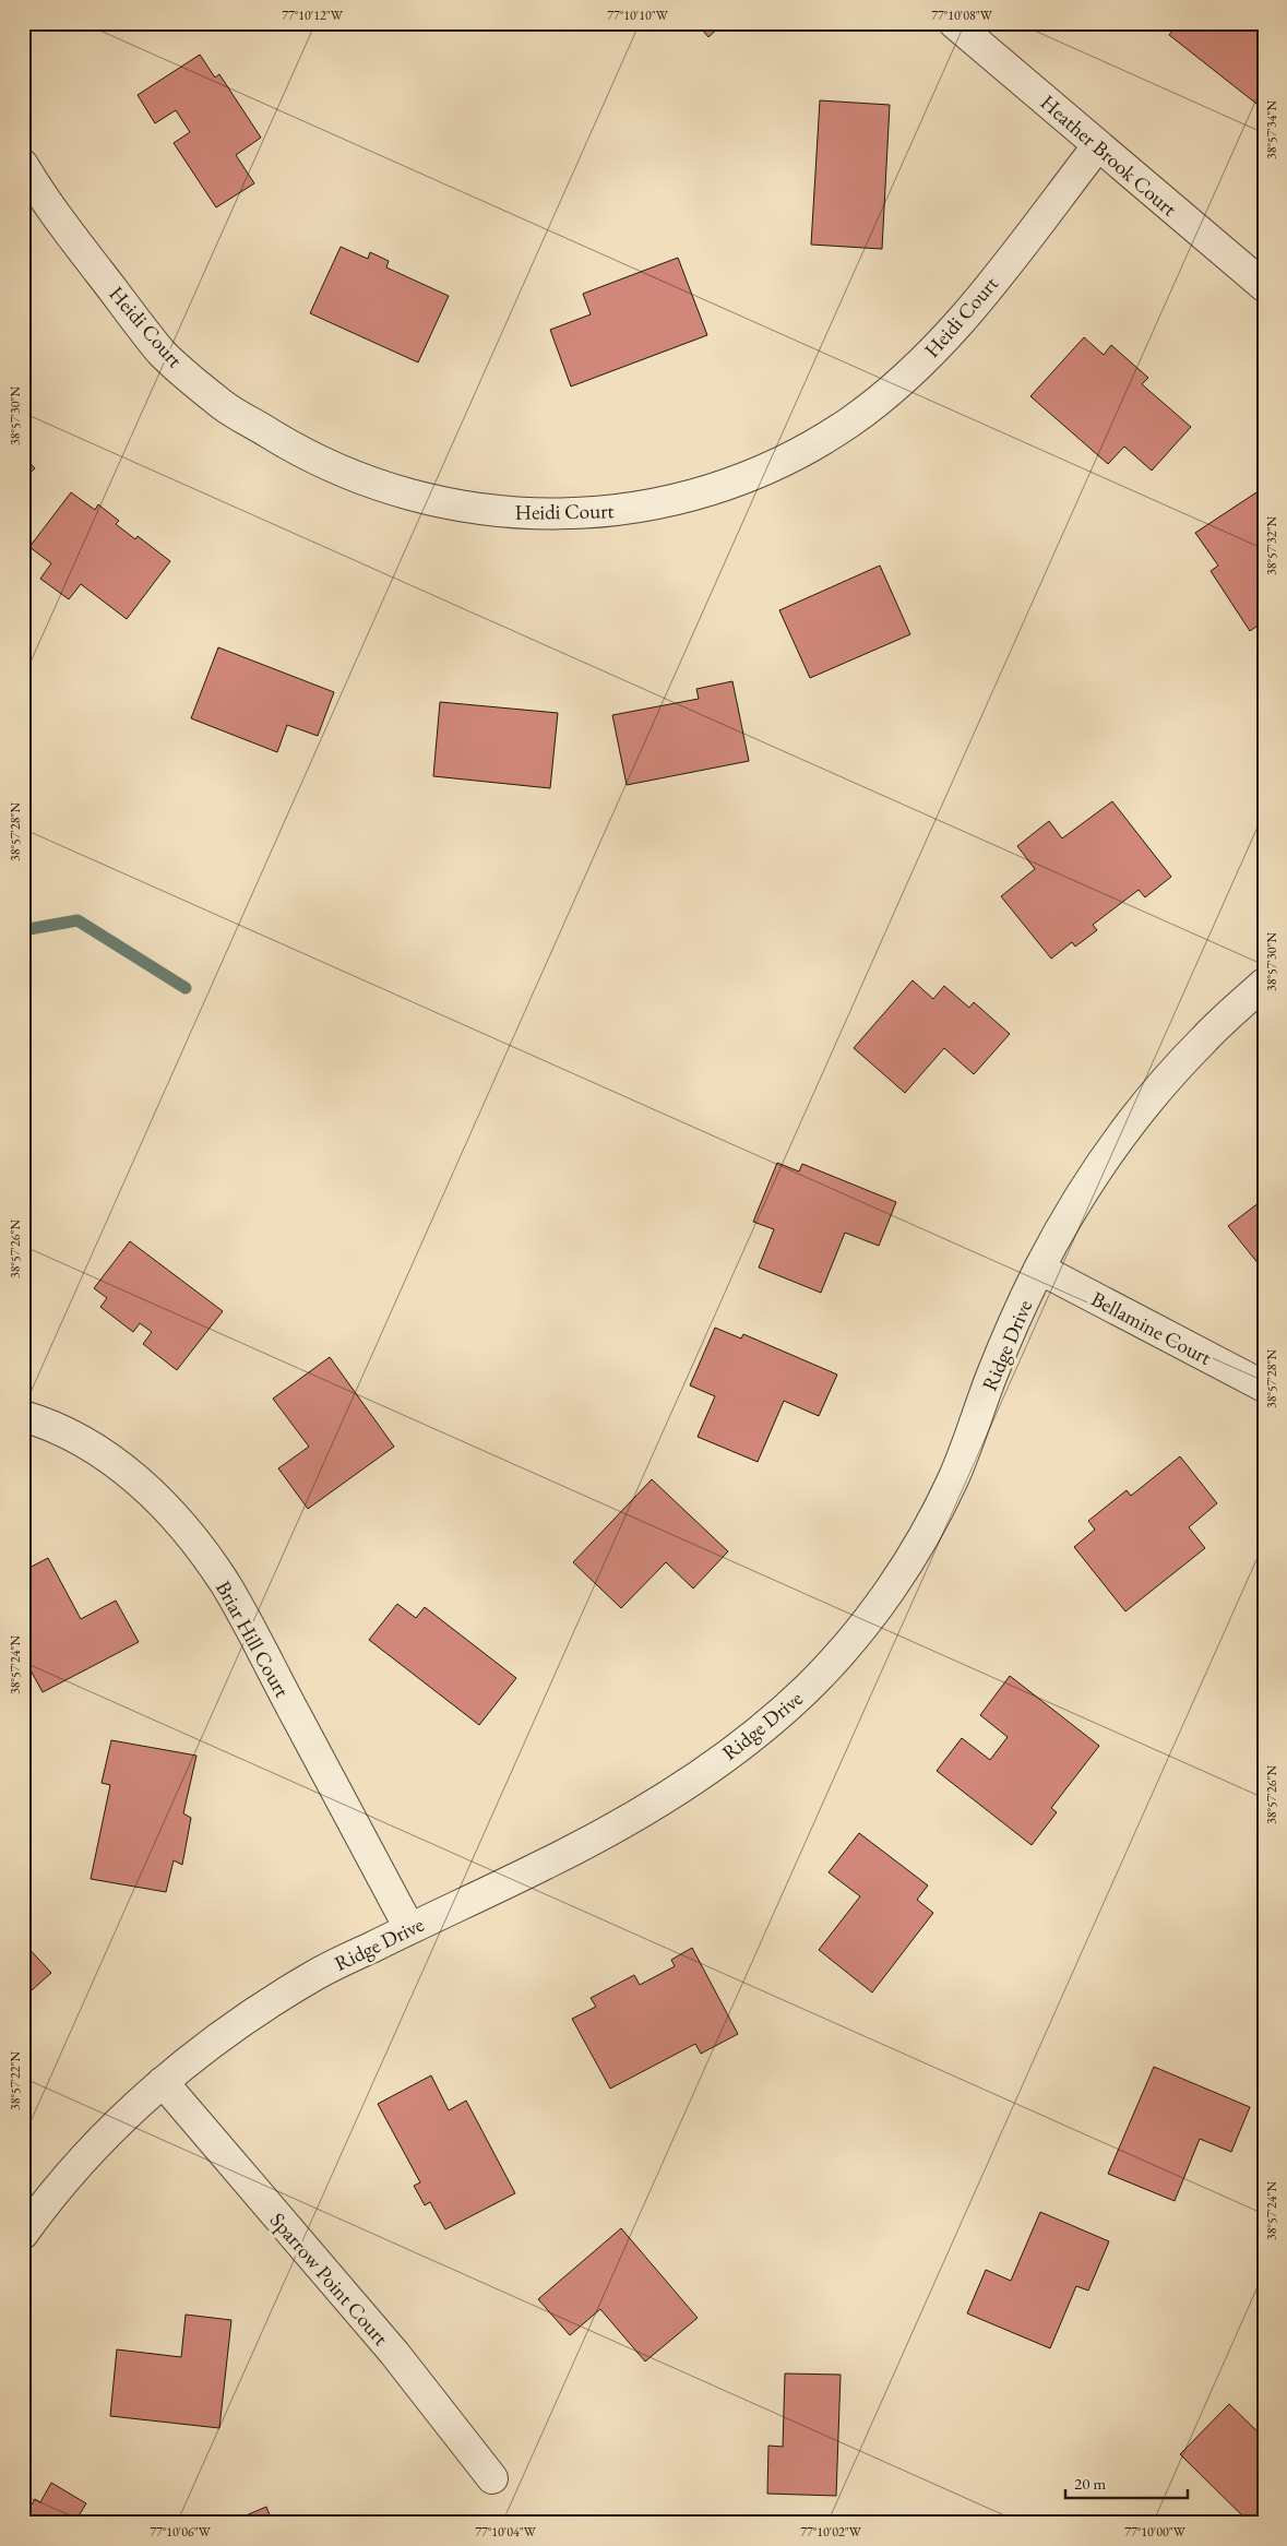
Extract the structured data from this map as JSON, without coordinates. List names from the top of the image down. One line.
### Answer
{"streets":{"street":["Heather Brook Court","Heidi Court","Bellamine Court","Ridge Drive","Briar Hill Court","Sparrow Point Court"]},"crossings":[["Heather Brook Court","Heidi Court"],["Bellamine Court","Ridge Drive"],["Ridge Drive","Briar Hill Court"],["Ridge Drive","Sparrow Point Court"]],"scale_bar":"20 m","coordinates":["77°10'12\"W","77°10'10\"W","77°10'08\"W","38°57'34\"N","38°57'30\"N","38°57'32\"N","38°57'28\"N","38°57'26\"N","38°57'24\"N","38°57'22\"N","77°10'06\"W","77°10'04\"W","77°10'02\"W","77°10'00\"W"]}
